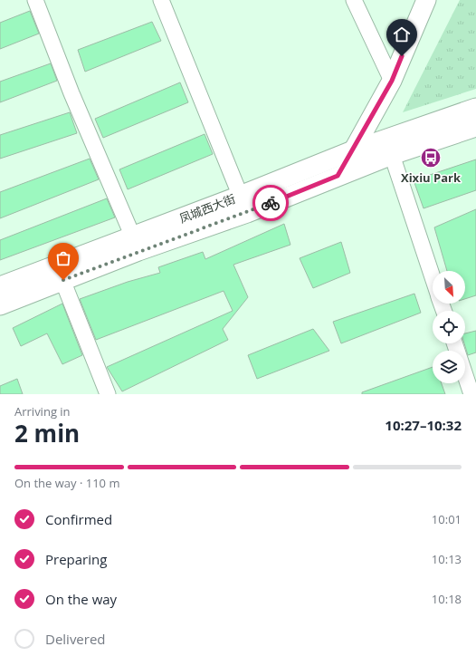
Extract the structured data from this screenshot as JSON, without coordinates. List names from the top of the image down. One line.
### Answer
{"streets":{"main road":["凤城西大街"]},"places":{"bus stop":["Xixiu Park"]},"north":"bottom right","page":{"heading":["2 min","Arriving in","10:27–10:32"],"bar":"On the way · 110 m","list":[["Confirmed","10:01"],["Preparing","10:13"],["On the way","10:18"],"Delivered"]}}
